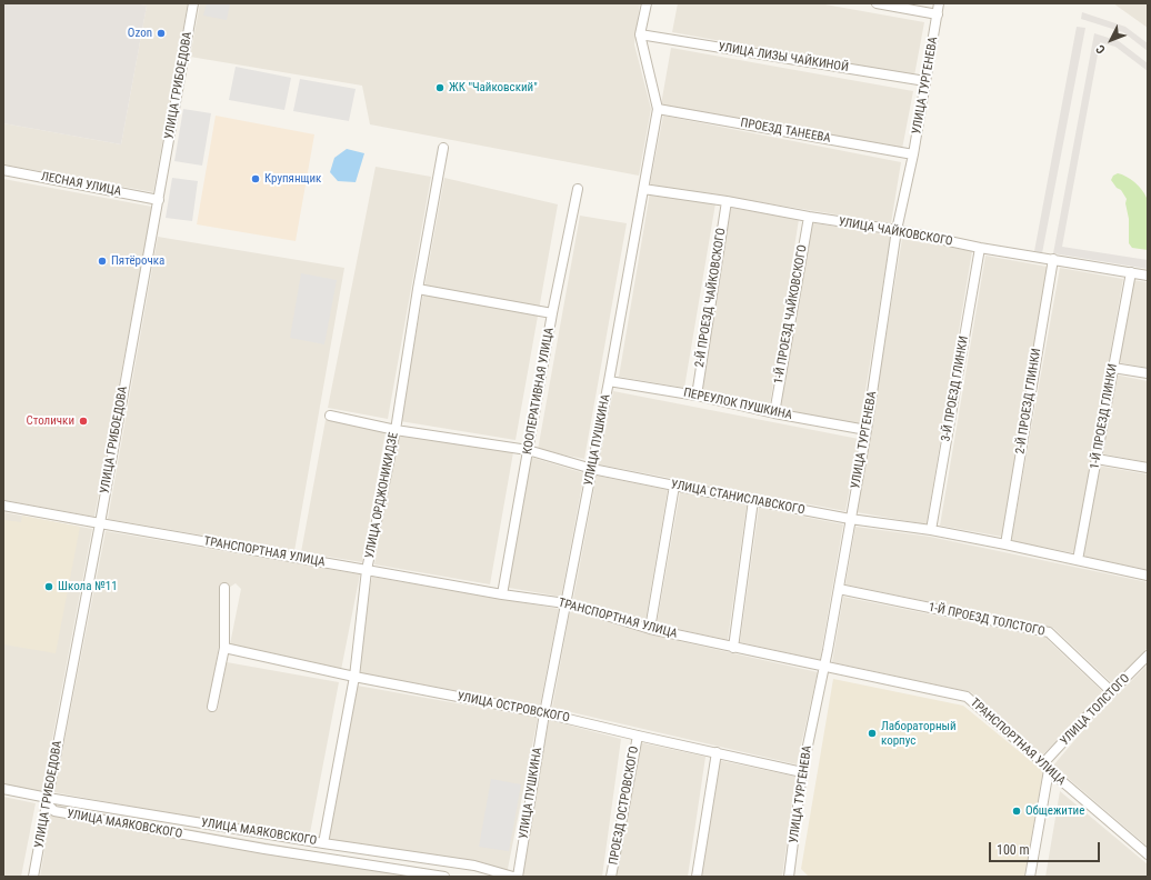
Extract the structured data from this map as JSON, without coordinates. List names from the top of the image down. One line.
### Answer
{"streets":{"street":["УЛИЦА ЛИЗЫ ЧАЙКИНОЙ","УЛИЦА ГРИБОЕДОВА","УЛИЦА ТУРГЕНЕВА","ПРОЕЗД ТАНЕЕВА","ЛЕСНАЯ УЛИЦА","УЛИЦА ЧАЙКОВСКОГО","2-Й ПРОЕЗД ЧАЙКОВСКОГО","1-Й ПРОЕЗД ЧАЙКОВСКОГО","3-Й ПРОЕЗД ГЛИНКИ","КООПЕРАТИВНАЯ УЛИЦА","2-Й ПРОЕЗД ГЛИНКИ","ПЕРЕУЛОК ПУШКИНА","1-Й ПРОЕЗД ГЛИНКИ","УЛИЦА ПУШКИНА","УЛИЦА ОРДЖОНИКИДЗЕ","УЛИЦА СТАНИСЛАВСКОГО","ТРАНСПОРТНАЯ УЛИЦА","1-Й ПРОЕЗД ТОЛСТОГО","УЛИЦА ОСТРОВСКОГО","УЛИЦА ТОЛСТОГО","ПРОЕЗД ОСТРОВСКОГО","УЛИЦА МАЯКОВСКОГО"]},"crossings":[["УЛИЦА ЛИЗЫ ЧАЙКИНОЙ","УЛИЦА ТУРГЕНЕВА"],["УЛИЦА ЛИЗЫ ЧАЙКИНОЙ","УЛИЦА ПУШКИНА"],["УЛИЦА ГРИБОЕДОВА","ЛЕСНАЯ УЛИЦА"],["УЛИЦА ГРИБОЕДОВА","ТРАНСПОРТНАЯ УЛИЦА"],["УЛИЦА ГРИБОЕДОВА","УЛИЦА МАЯКОВСКОГО"],["УЛИЦА ТУРГЕНЕВА","ПРОЕЗД ТАНЕЕВА"],["УЛИЦА ТУРГЕНЕВА","УЛИЦА ЧАЙКОВСКОГО"],["УЛИЦА ТУРГЕНЕВА","ПЕРЕУЛОК ПУШКИНА"],["УЛИЦА ТУРГЕНЕВА","УЛИЦА СТАНИСЛАВСКОГО"],["УЛИЦА ТУРГЕНЕВА","ТРАНСПОРТНАЯ УЛИЦА"],["УЛИЦА ТУРГЕНЕВА","1-Й ПРОЕЗД ТОЛСТОГО"],["УЛИЦА ТУРГЕНЕВА","УЛИЦА ОСТРОВСКОГО"],["ПРОЕЗД ТАНЕЕВА","УЛИЦА ПУШКИНА"],["УЛИЦА ЧАЙКОВСКОГО","2-Й ПРОЕЗД ЧАЙКОВСКОГО"],["УЛИЦА ЧАЙКОВСКОГО","1-Й ПРОЕЗД ЧАЙКОВСКОГО"],["УЛИЦА ЧАЙКОВСКОГО","3-Й ПРОЕЗД ГЛИНКИ"],["УЛИЦА ЧАЙКОВСКОГО","2-Й ПРОЕЗД ГЛИНКИ"],["УЛИЦА ЧАЙКОВСКОГО","1-Й ПРОЕЗД ГЛИНКИ"],["УЛИЦА ЧАЙКОВСКОГО","УЛИЦА ПУШКИНА"],["2-Й ПРОЕЗД ЧАЙКОВСКОГО","ПЕРЕУЛОК ПУШКИНА"],["1-Й ПРОЕЗД ЧАЙКОВСКОГО","ПЕРЕУЛОК ПУШКИНА"],["3-Й ПРОЕЗД ГЛИНКИ","УЛИЦА СТАНИСЛАВСКОГО"],["КООПЕРАТИВНАЯ УЛИЦА","УЛИЦА СТАНИСЛАВСКОГО"],["КООПЕРАТИВНАЯ УЛИЦА","ТРАНСПОРТНАЯ УЛИЦА"],["2-Й ПРОЕЗД ГЛИНКИ","УЛИЦА СТАНИСЛАВСКОГО"],["ПЕРЕУЛОК ПУШКИНА","УЛИЦА ПУШКИНА"],["1-Й ПРОЕЗД ГЛИНКИ","УЛИЦА СТАНИСЛАВСКОГО"],["УЛИЦА ПУШКИНА","УЛИЦА СТАНИСЛАВСКОГО"],["УЛИЦА ПУШКИНА","ТРАНСПОРТНАЯ УЛИЦА"],["УЛИЦА ПУШКИНА","УЛИЦА ОСТРОВСКОГО"],["УЛИЦА ОРДЖОНИКИДЗЕ","УЛИЦА СТАНИСЛАВСКОГО"],["УЛИЦА ОРДЖОНИКИДЗЕ","ТРАНСПОРТНАЯ УЛИЦА"],["УЛИЦА ОРДЖОНИКИДЗЕ","УЛИЦА ОСТРОВСКОГО"],["УЛИЦА ОРДЖОНИКИДЗЕ","УЛИЦА МАЯКОВСКОГО"],["ТРАНСПОРТНАЯ УЛИЦА","УЛИЦА ТОЛСТОГО"],["1-Й ПРОЕЗД ТОЛСТОГО","УЛИЦА ТОЛСТОГО"],["УЛИЦА ОСТРОВСКОГО","ПРОЕЗД ОСТРОВСКОГО"]],"places":["Ozon","ЖК \"Чайковский\"","Крупянщик","Пятёрочка","Столички","Школа №11","Лабораторный корпус","Общежитие"],"scale_bar":"100 m","north":"bottom left"}
